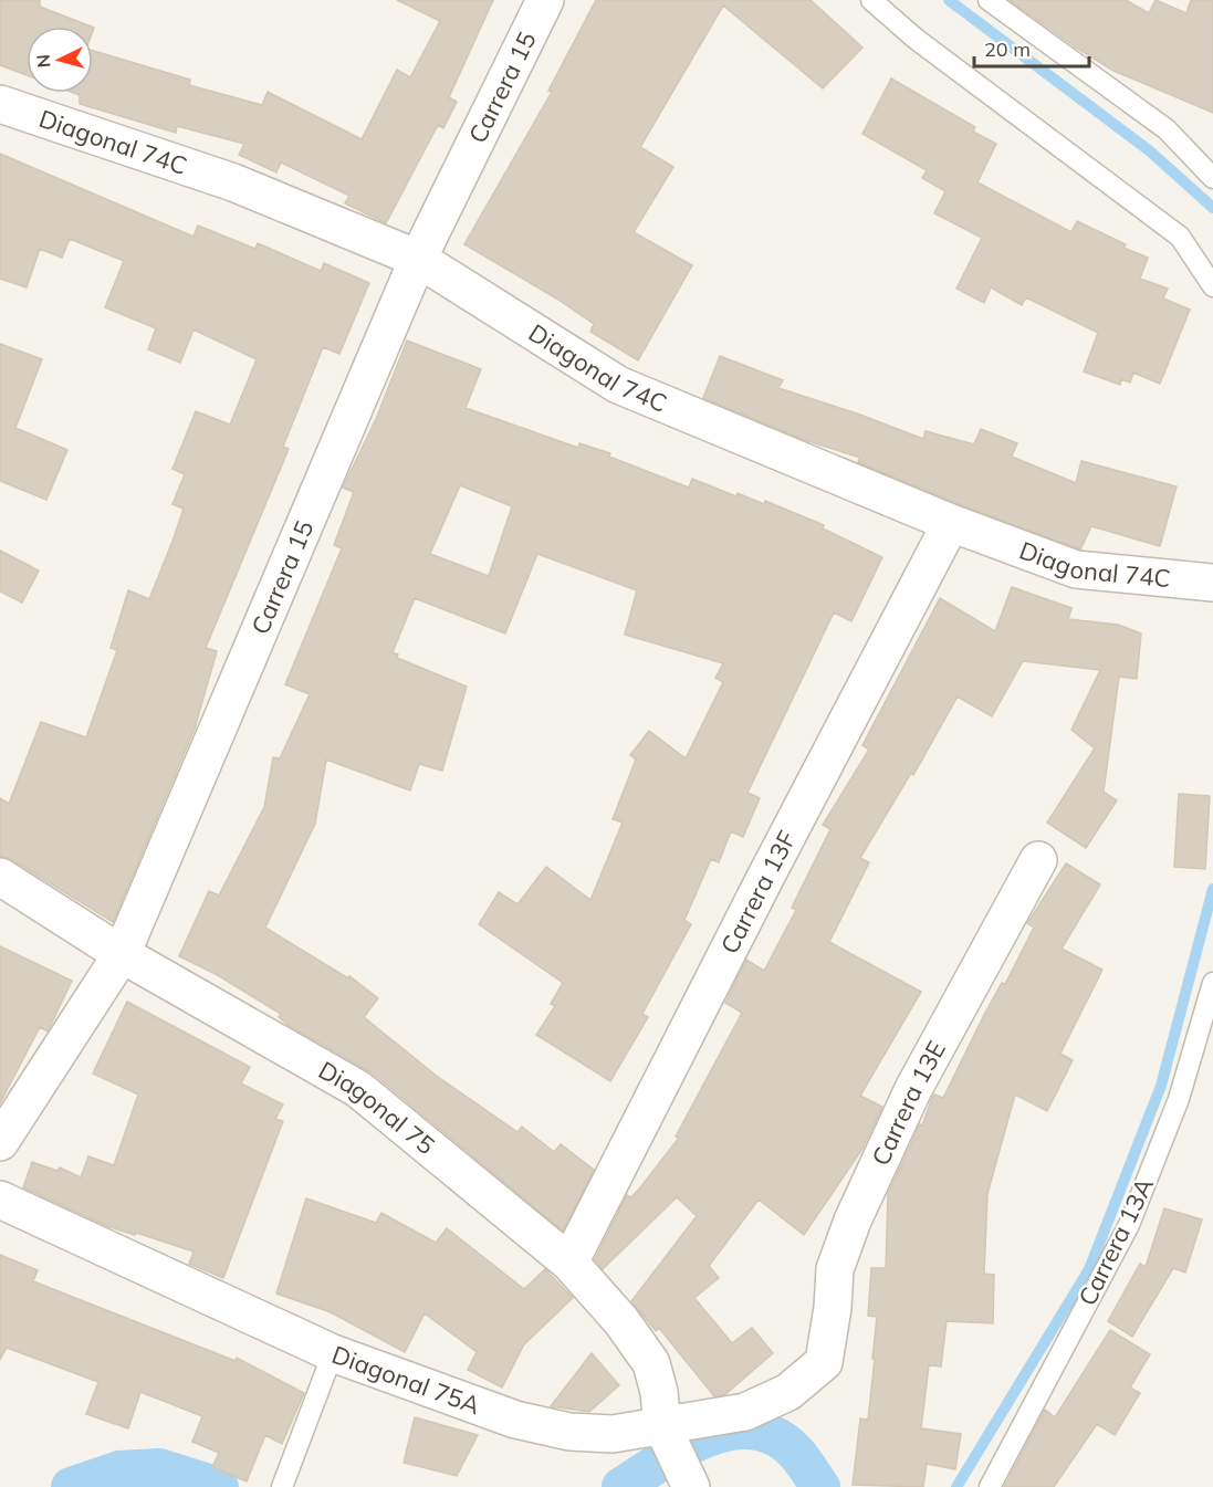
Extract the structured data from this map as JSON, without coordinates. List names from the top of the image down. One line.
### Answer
{"streets":{"street":["Carrera 15","Diagonal 74C","Carrera 13F","Carrera 13E","Diagonal 75","Diagonal 75A"],"lane":["Carrera 13A"]},"crossings":[["Carrera 15","Diagonal 74C"],["Carrera 15","Diagonal 75"],["Diagonal 74C","Carrera 13F"],["Carrera 13F","Diagonal 75"],["Carrera 13E","Diagonal 75A"],["Diagonal 75","Diagonal 75A"]],"scale_bar":"20 m","north":"left"}
